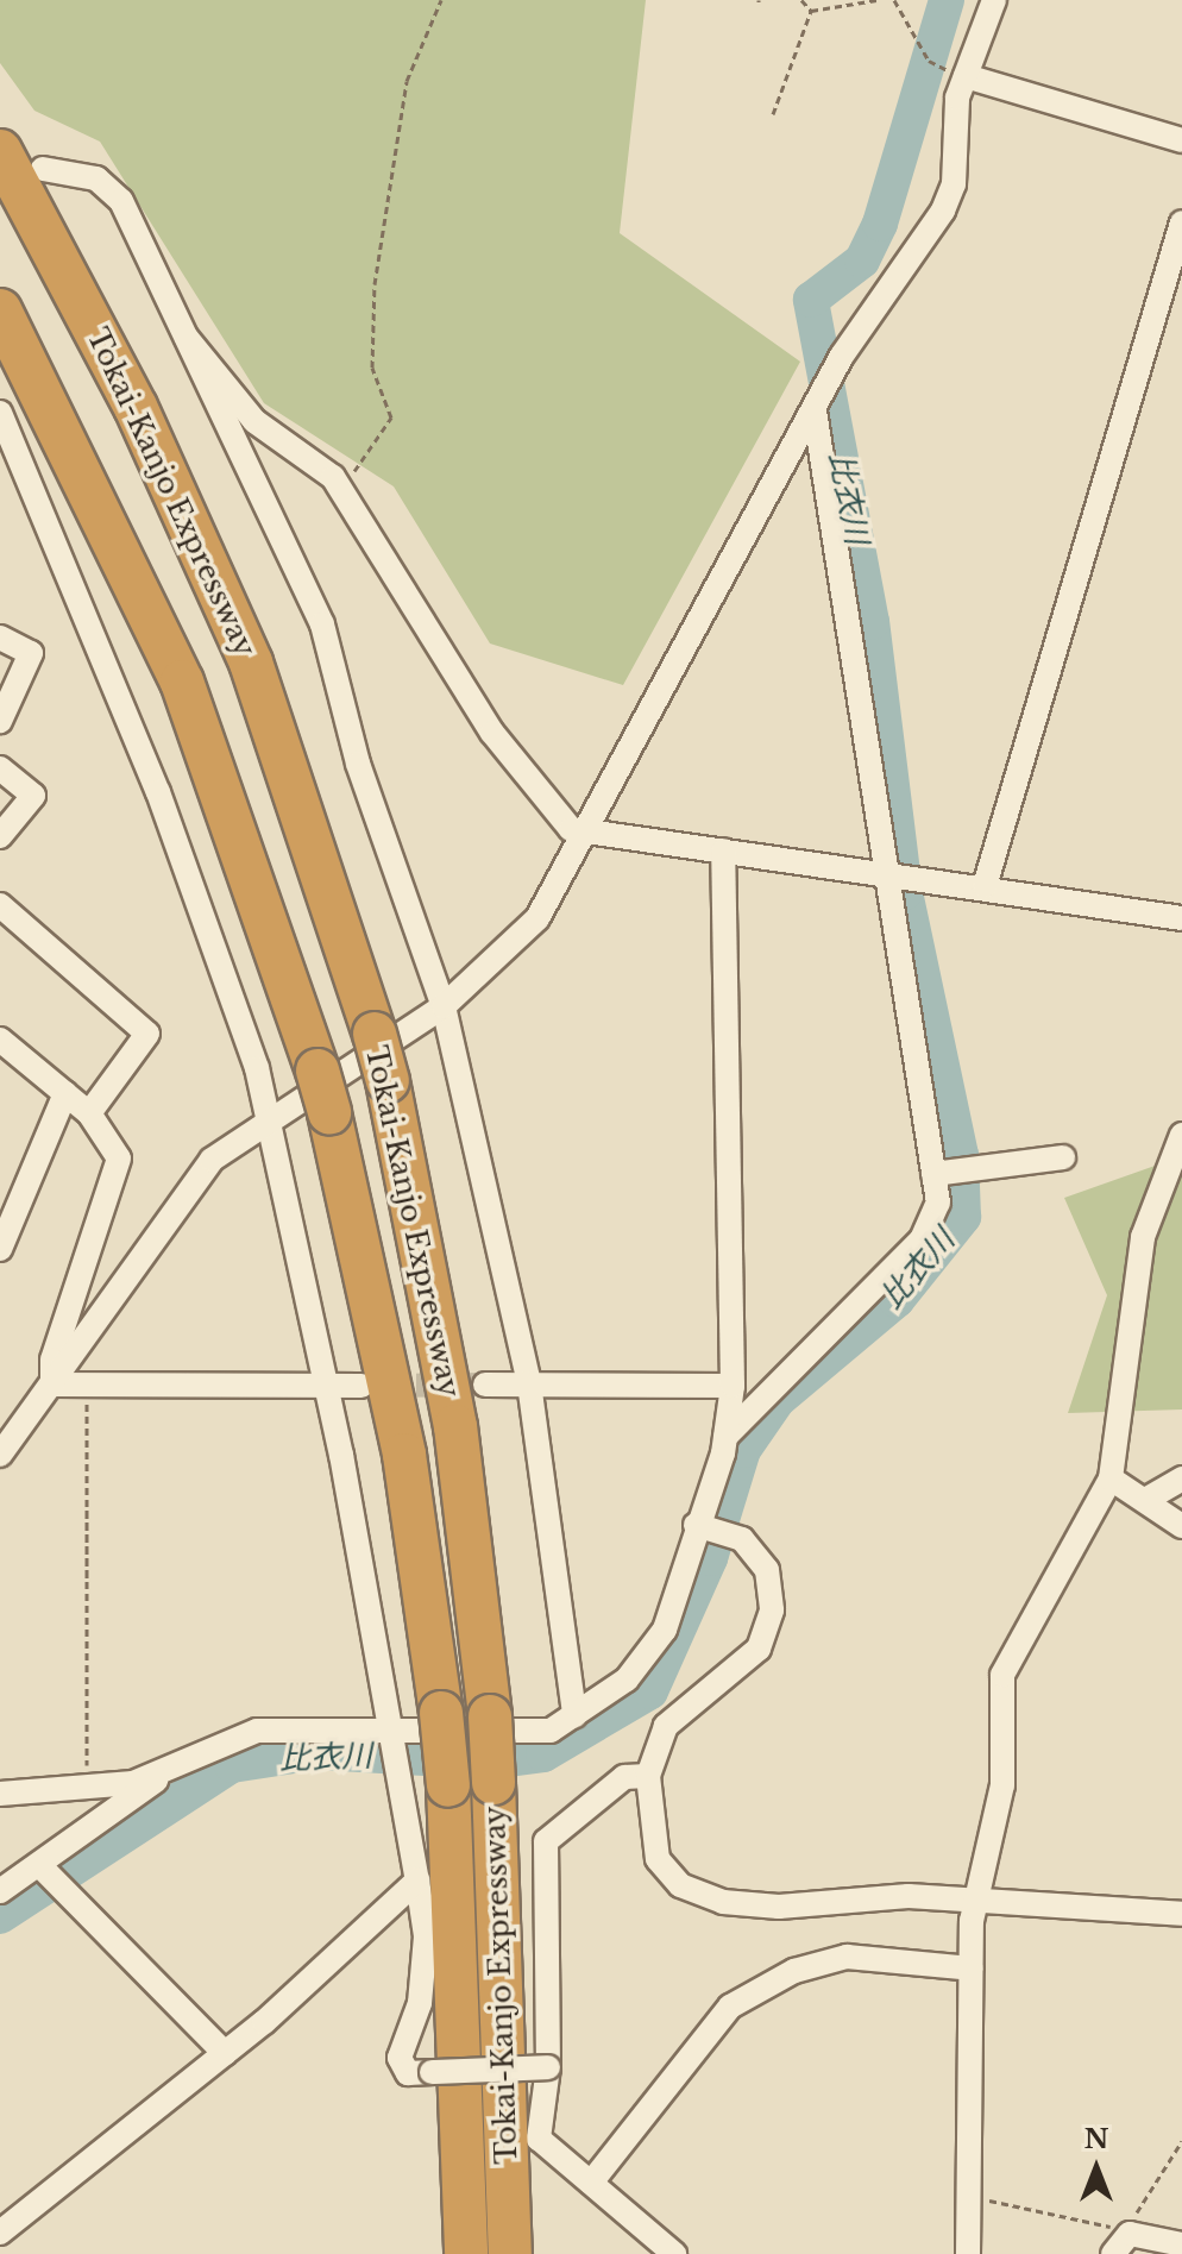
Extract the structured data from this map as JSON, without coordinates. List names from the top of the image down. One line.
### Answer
{"streets":{"highway":["Tokai-Kanjo Expressway"]},"water":["比衣川"],"north":"top"}
